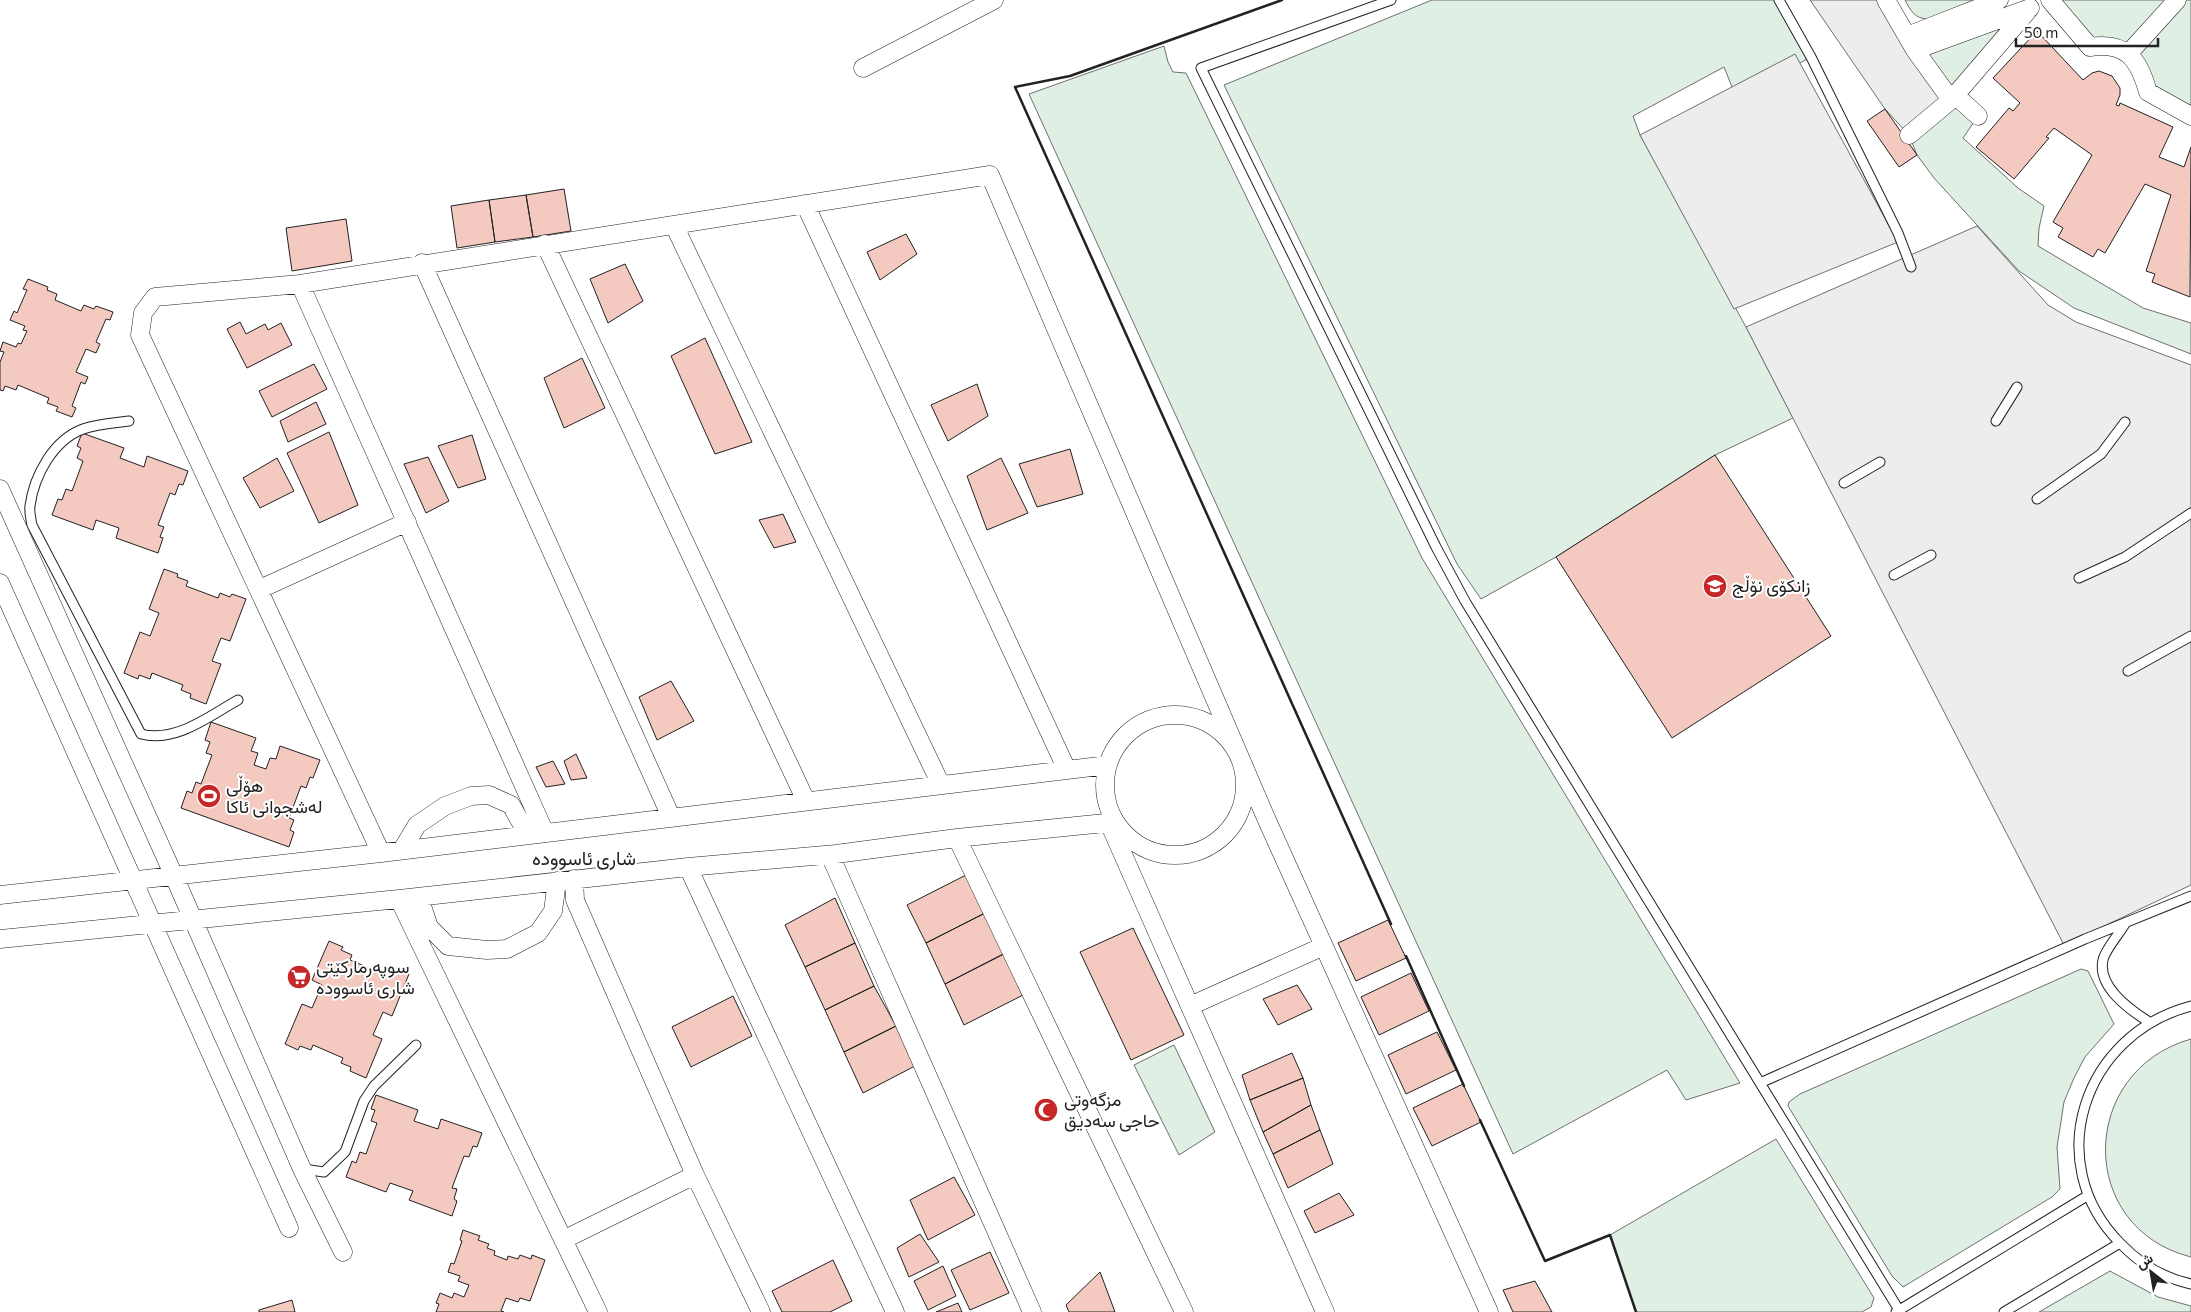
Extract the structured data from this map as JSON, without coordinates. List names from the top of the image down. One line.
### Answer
{"districts":["شاری ئاسوودە"],"places":{"school or university":["زانکۆی نۆڵج"],"sports":["هۆڵی لەشجوانی ئاکا"],"supermarket":["سوپەرمارکێتی شاری ئاسوودە"],"mosque":["مزگەوتی حاجی سەدیق"]},"scale_bar":"50 m","north":"top left"}
